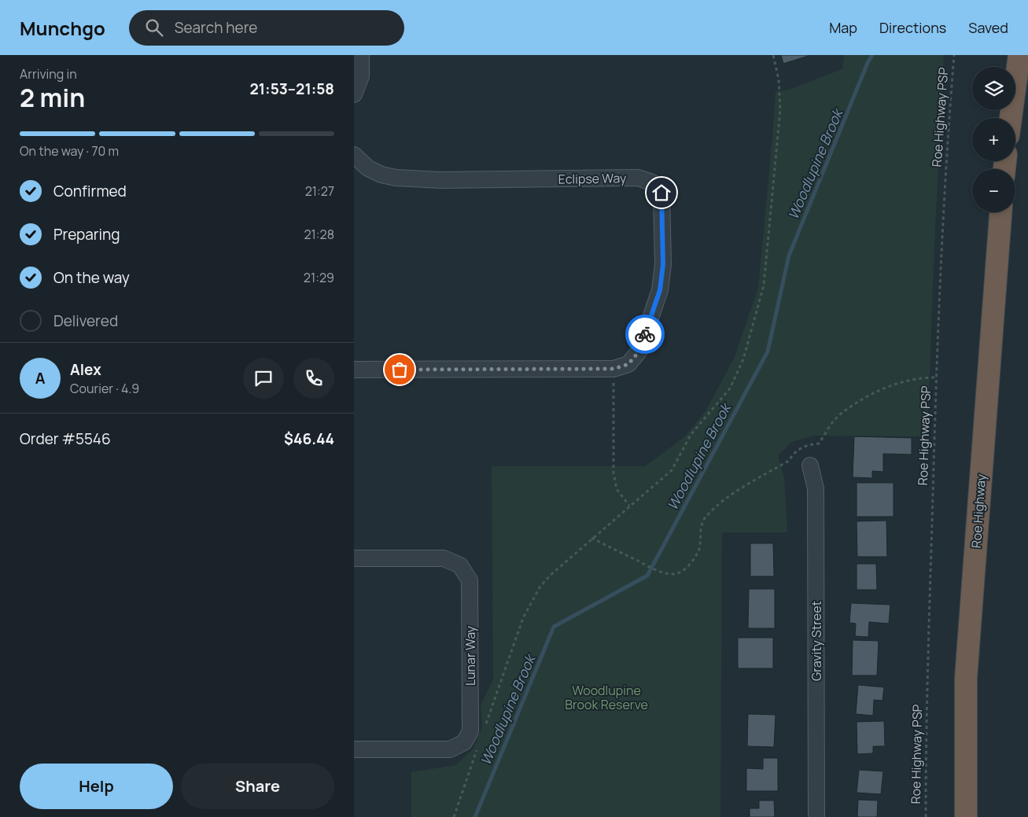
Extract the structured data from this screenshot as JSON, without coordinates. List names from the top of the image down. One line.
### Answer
{"streets":{"highway":["Roe Highway"],"street":["Eclipse Way","Gravity Street","Lunar Way"],"path":["Roe Highway PSP"]},"water":["Woodlupine Brook"],"parks":["Woodlupine Brook Reserve"],"page":{"header":"Munchgo","search":"Search here","nav":["Map","Directions","Saved"],"heading":["2 min","Arriving in","21:53–21:58"],"panel":["Alex","Courier · 4.9","Order #5546","$46.44"],"map_buttons":["+","−"],"bar":"On the way · 70 m","list":[["Confirmed","21:27"],["Preparing","21:28"],["On the way","21:29"],"Delivered"],"round":"A","buttons":["Help","Share"]}}
